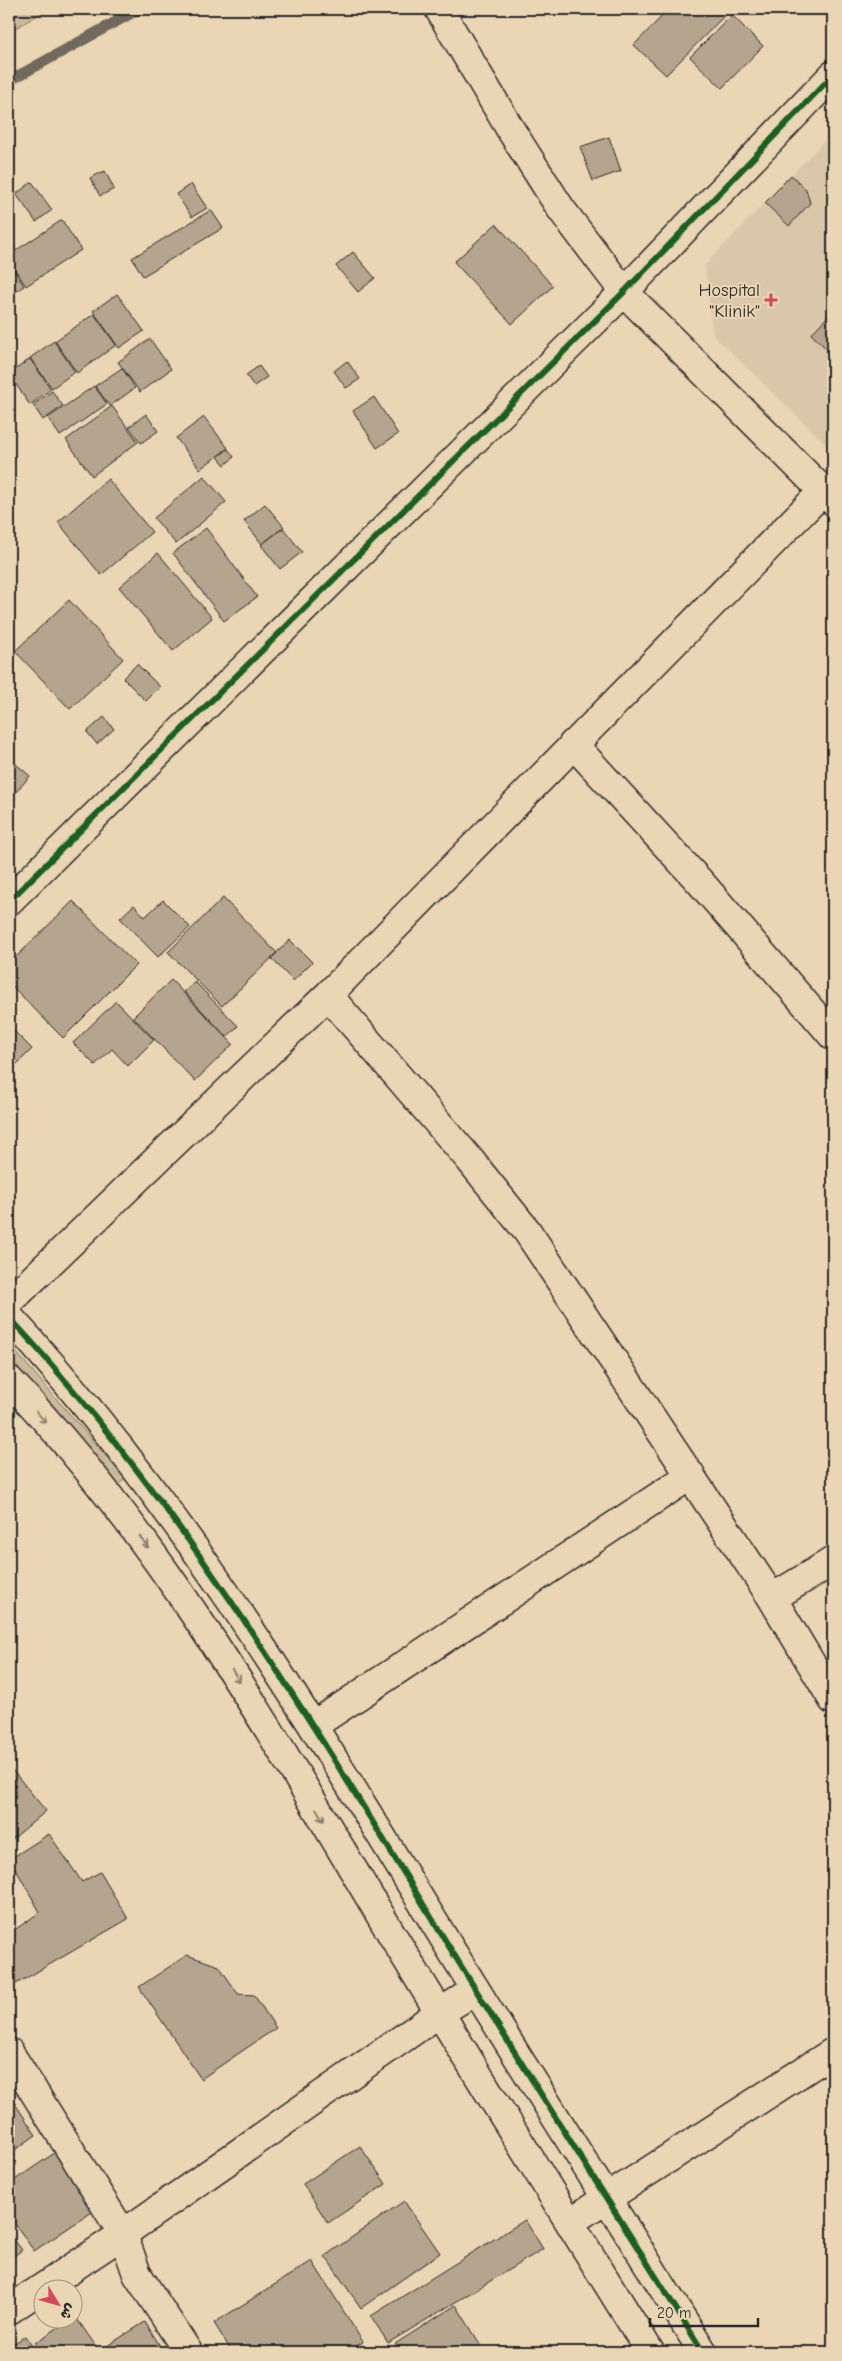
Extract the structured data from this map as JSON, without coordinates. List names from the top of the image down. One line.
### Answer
{"places":{"health":["Hospital \"Klinik\""]},"scale_bar":"20 m","north":"bottom right"}
